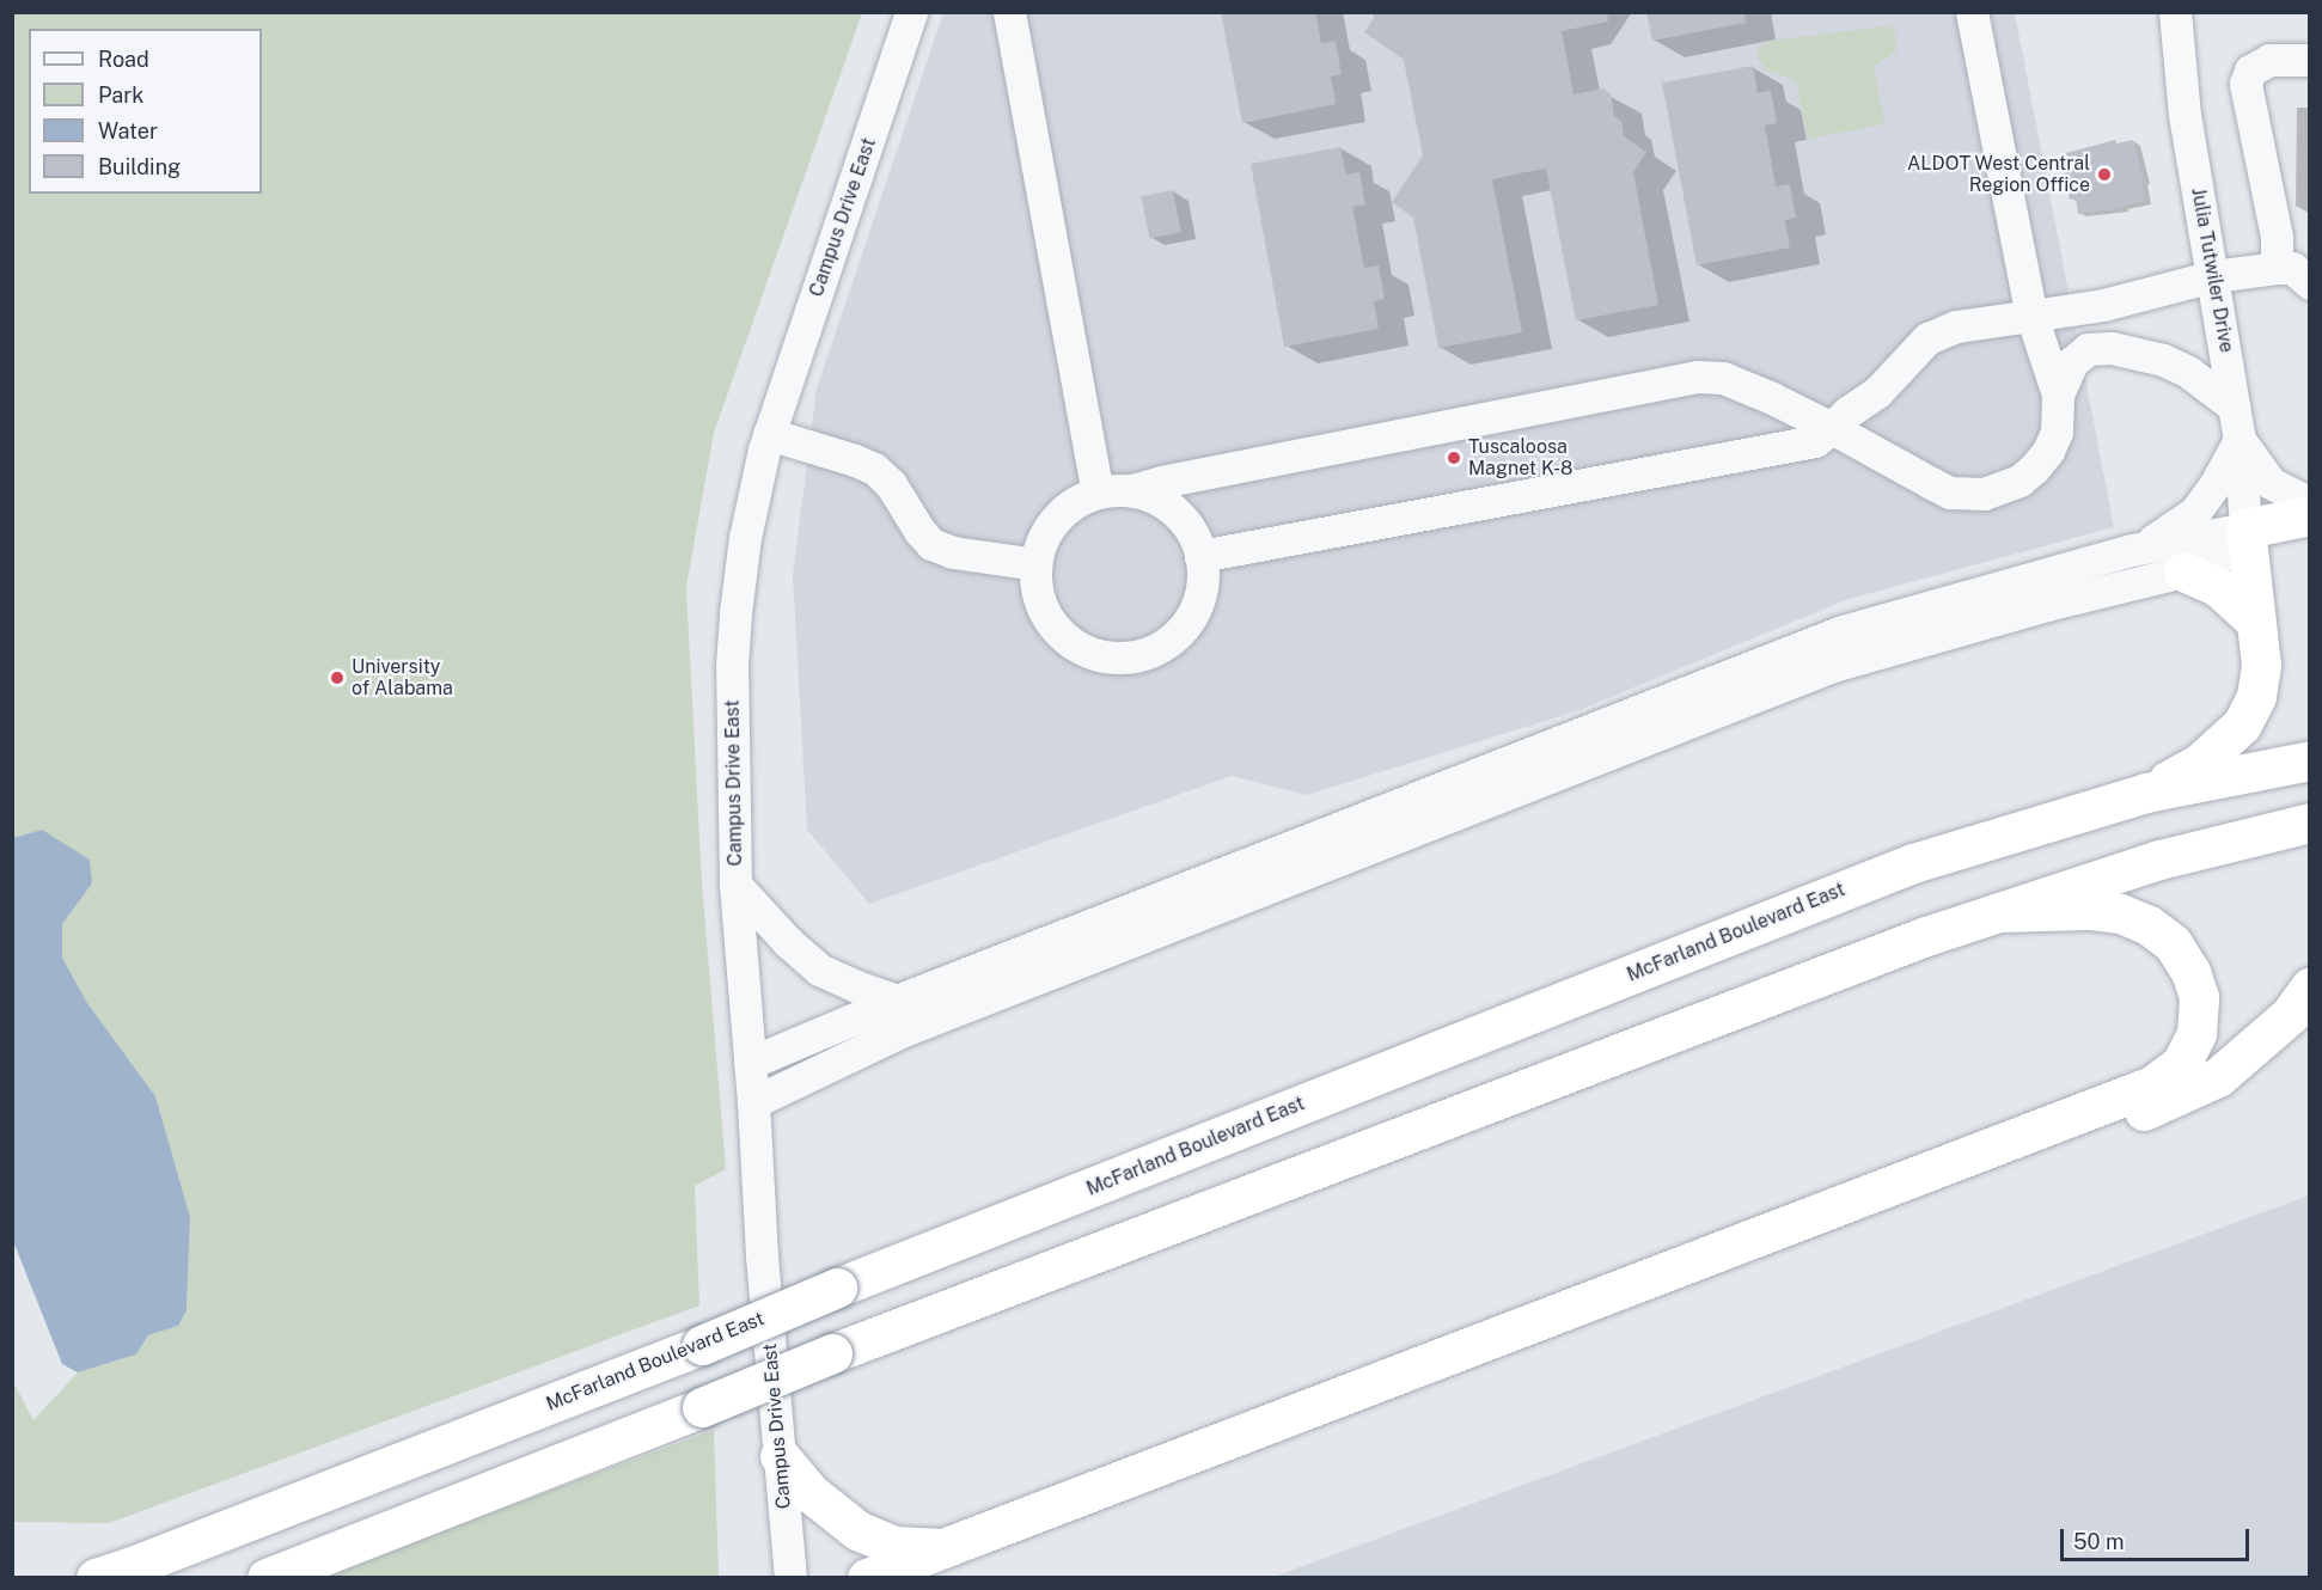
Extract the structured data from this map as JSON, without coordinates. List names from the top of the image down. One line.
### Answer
{"streets":{"highway":["McFarland Boulevard East"],"street":["Campus Drive East","Julia Tutwiler Drive"]},"places":["ALDOT West Central Region Office","Tuscaloosa Magnet K-8","University of Alabama"],"legend":["Road","Park","Water","Building"],"scale_bar":"50 m"}
